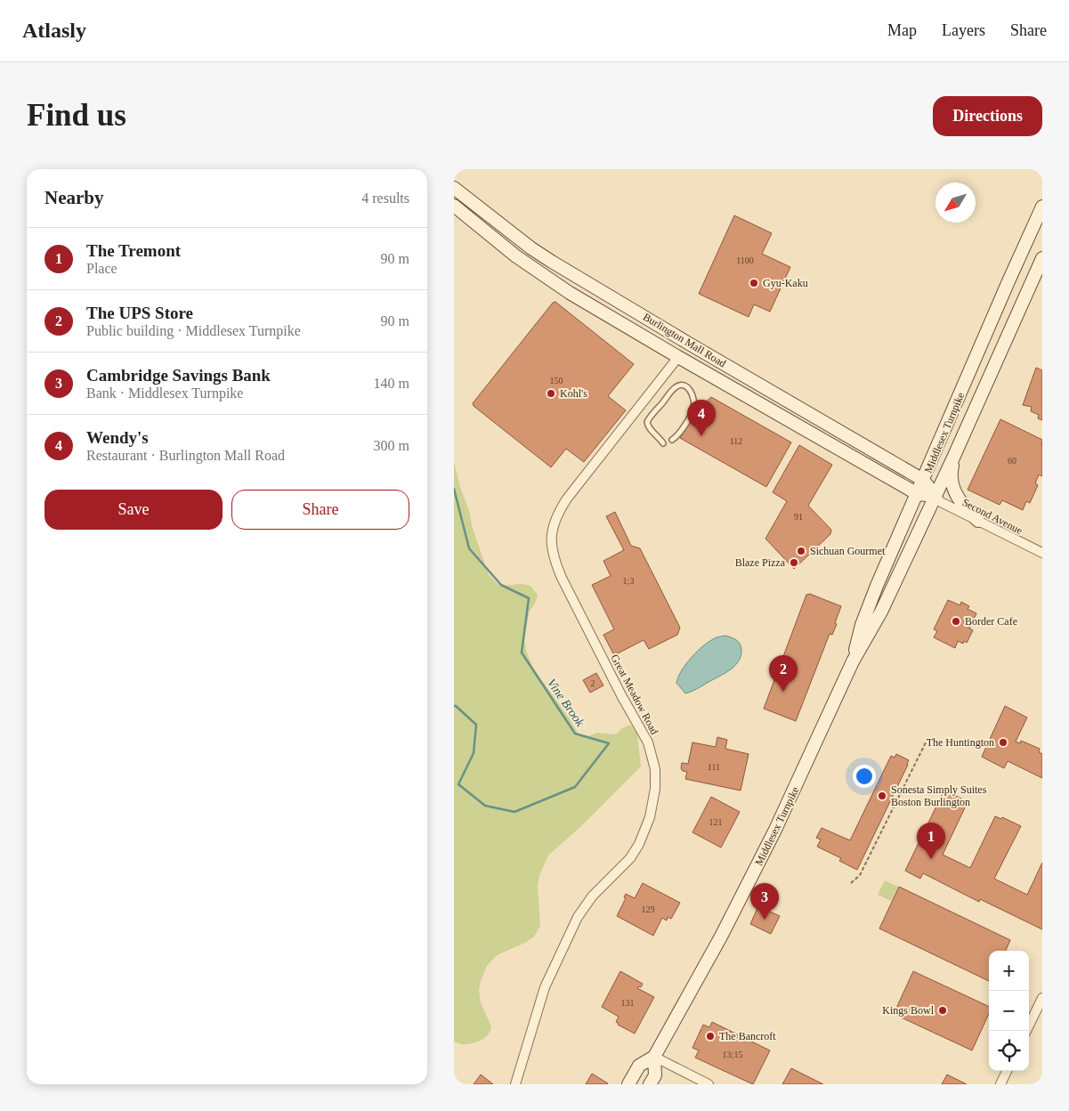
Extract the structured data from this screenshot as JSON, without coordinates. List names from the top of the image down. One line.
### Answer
{"streets":{"main road":["Burlington Mall Road","Middlesex Turnpike"],"street":["Second Avenue","Great Meadow Road"]},"crossings":[["Burlington Mall Road","Middlesex Turnpike"],["Burlington Mall Road","Great Meadow Road"],["Middlesex Turnpike","Second Avenue"]],"water":["Vine Brook"],"places":["Gyu-Kaku","Kohl's","Sichuan Gourmet","Blaze Pizza","Border Cafe","The Huntington","Sonesta Simply Suites Boston Burlington","Kings Bowl","The Bancroft"],"house_numbers":["1100","150","112","60","91","1;3","2","111","121","129","131","13;15"],"north":"bottom left","page":{"header":"Atlasly","nav":["Map","Layers","Share"],"buttons":["Directions",["Save","Share"]],"title":"Find us","heading":["Nearby","4 results"],"list":[{"mark":"1","name":"The Tremont","note":"Place","value":"90 m"},{"mark":"2","name":"The UPS Store","note":"Public building · Middlesex Turnpike","value":"90 m"},{"mark":"3","name":"Cambridge Savings Bank","note":"Bank · Middlesex Turnpike","value":"140 m"},{"mark":"4","name":"Wendy's","note":"Restaurant · Burlington Mall Road","value":"300 m"}],"pins":["4","2","1","3"],"map_buttons":["+","−"]}}
